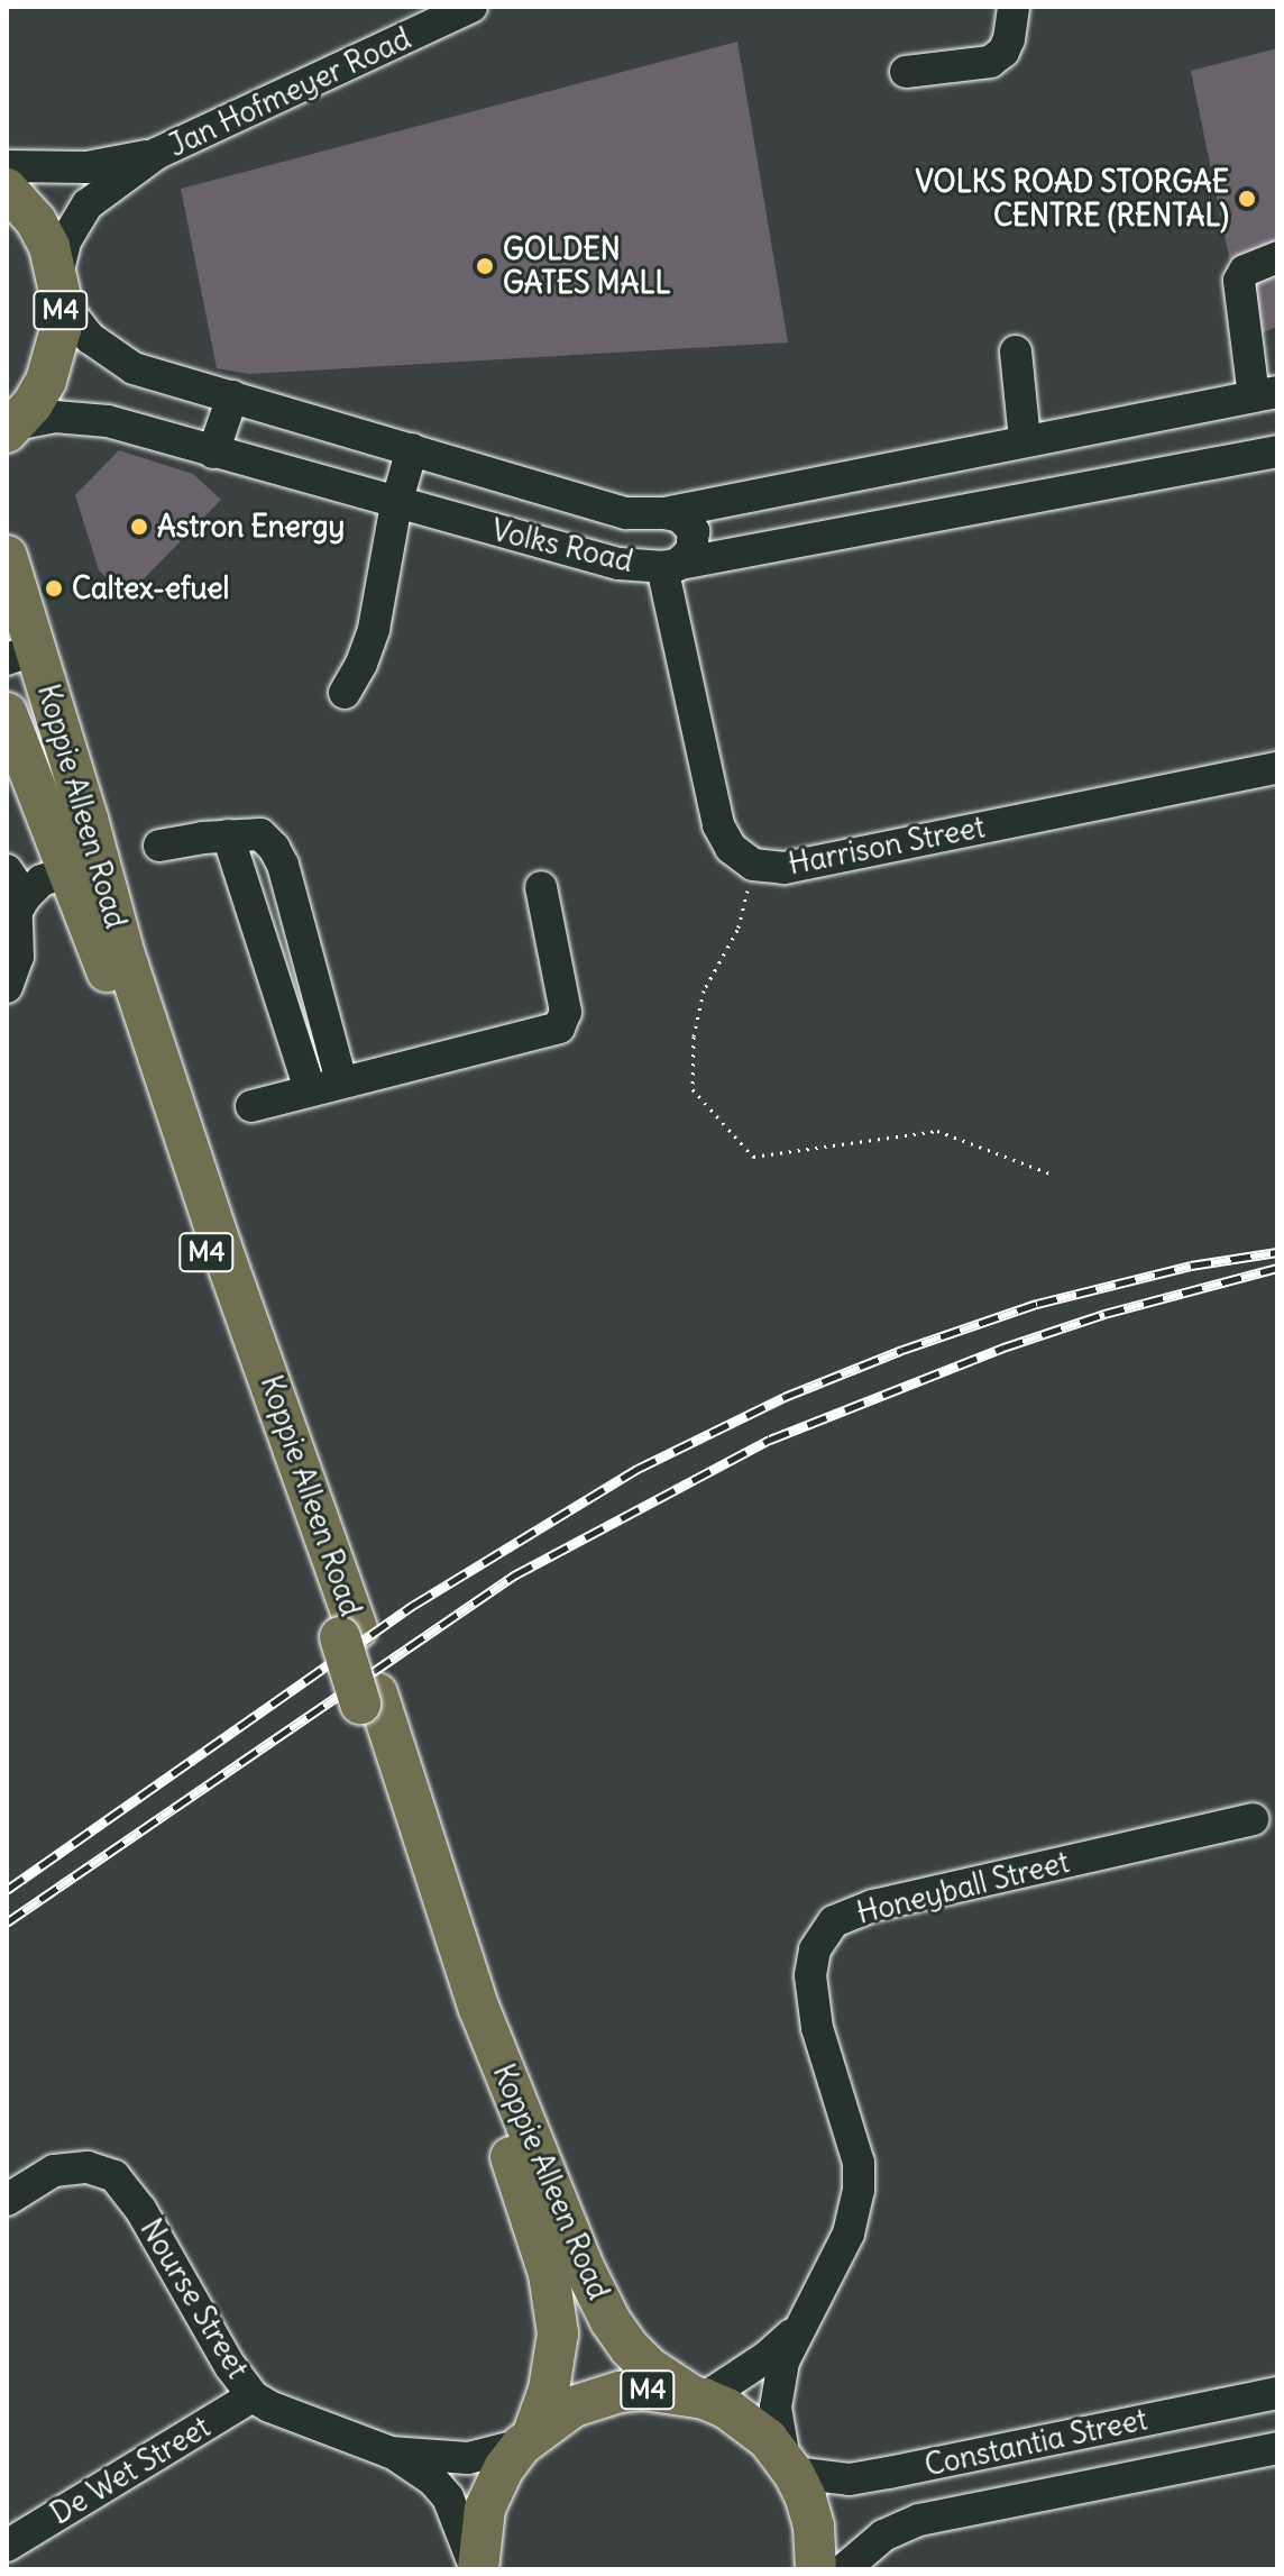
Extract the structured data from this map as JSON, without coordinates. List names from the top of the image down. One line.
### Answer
{"streets":{"main road":["M4","Koppie Alleen Road"],"street":["Jan Hofmeyer Road","Volks Road","Harrison Street","Honeyball Street","Nourse Street","Constantia Street","De Wet Street"]},"crossings":[["Jan Hofmeyer Road","M4"],["Jan Hofmeyer Road","Volks Road"],["M4","Volks Road"],["M4","Koppie Alleen Road"],["M4","Honeyball Street"],["M4","Nourse Street"],["M4","Constantia Street"],["Volks Road","Harrison Street"],["Koppie Alleen Road","Honeyball Street"],["Koppie Alleen Road","Nourse Street"],["Honeyball Street","Constantia Street"],["Nourse Street","De Wet Street"]],"places":["VOLKS ROAD STORGAE CENTRE (RENTAL)","GOLDEN GATES MALL","Astron Energy","Caltex-efuel"]}
